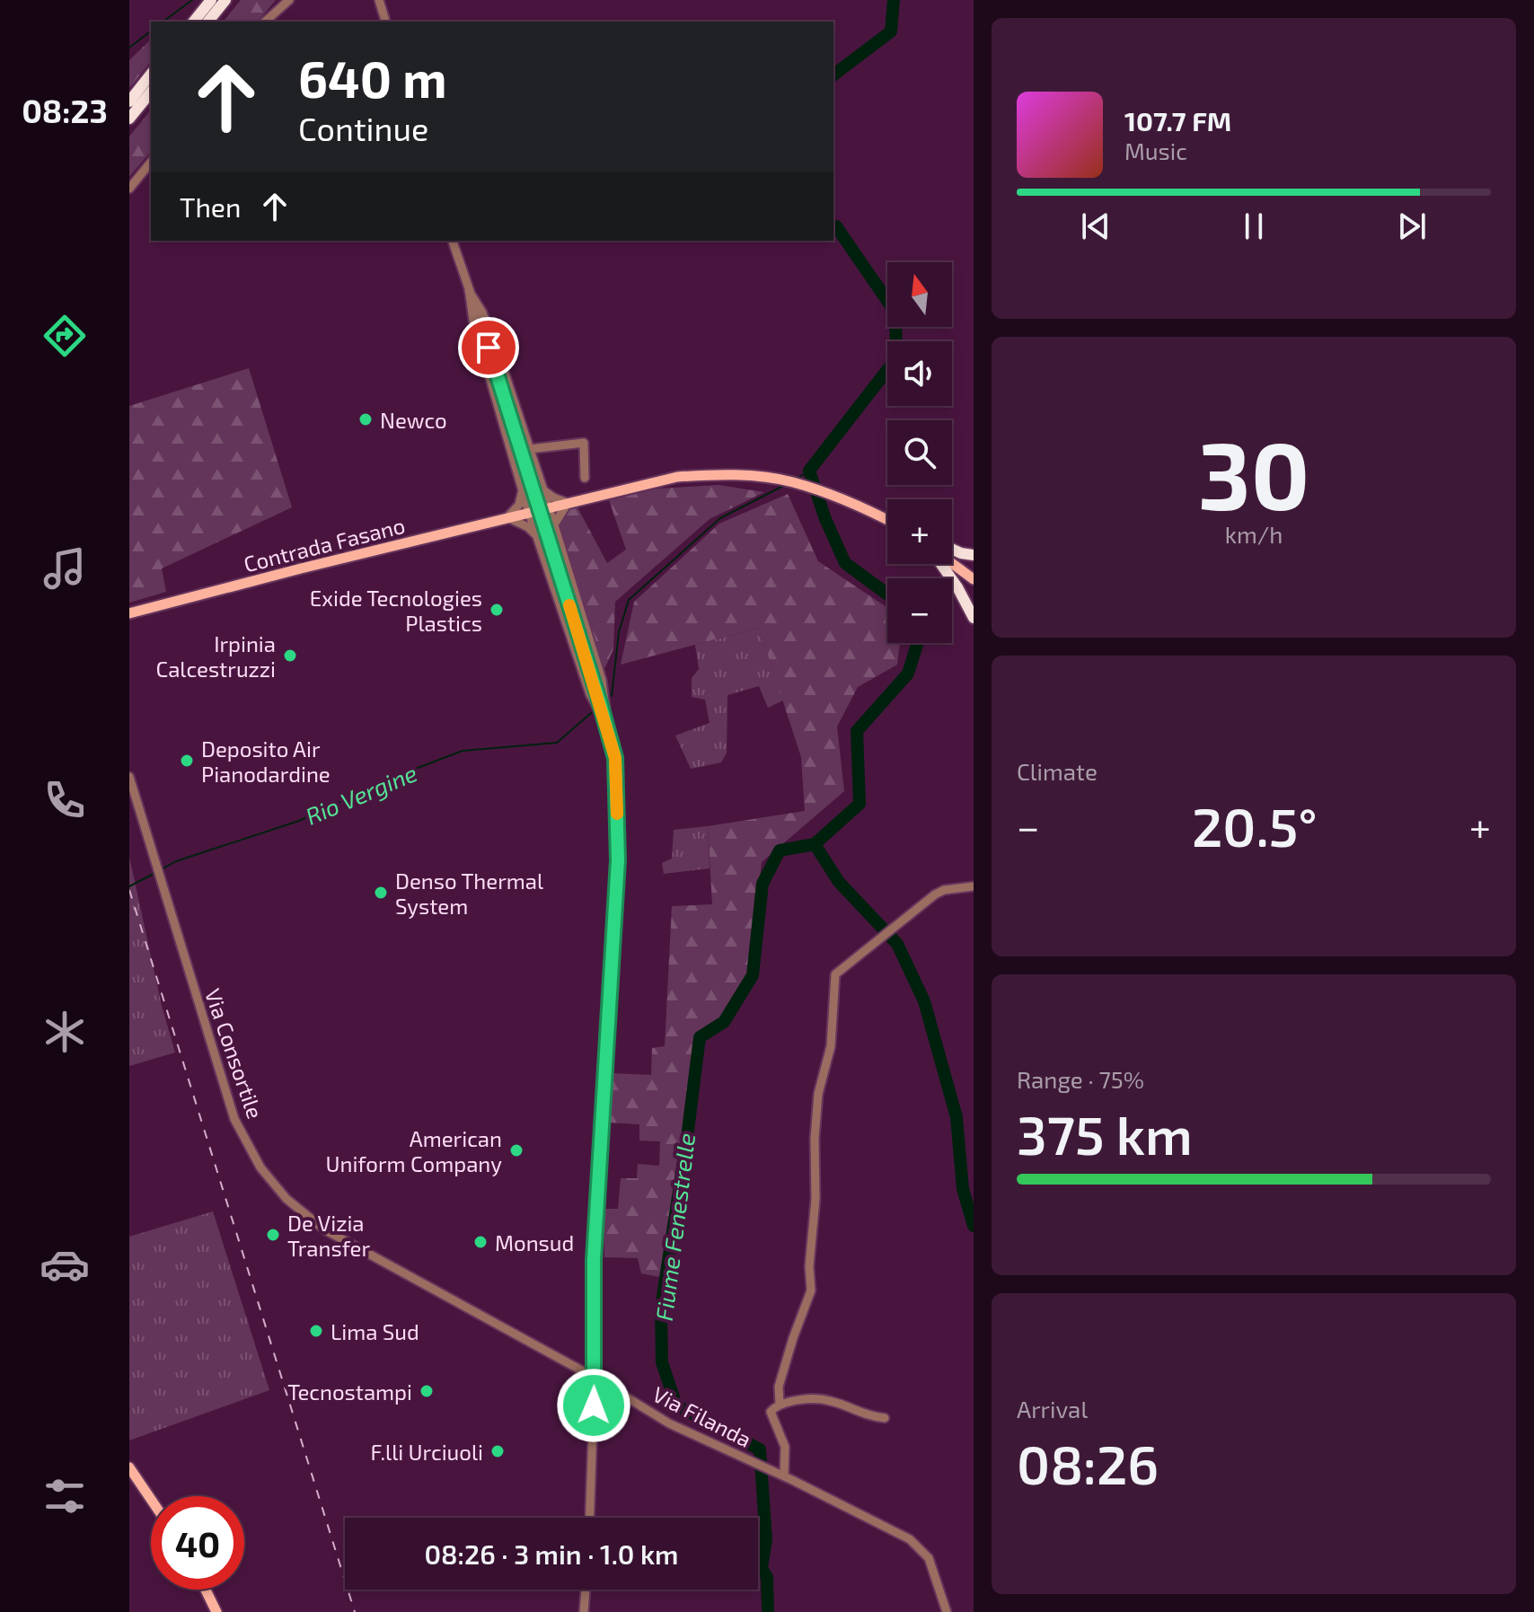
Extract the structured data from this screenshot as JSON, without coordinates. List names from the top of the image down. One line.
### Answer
{"streets":{"main road":["Contrada Fasano"],"street":["Via Consortile","Via Filanda"]},"crossings":[["Via Consortile","Via Filanda"]],"water":["Rio Vergine","Fiume Fenestrelle"],"places":["Newco","Exide Tecnologies Plastics","Irpinia Calcestruzzi","Deposito Air Pianodardine","Denso Thermal System","American Uniform Company","De Vizia Transfer","Monsud","Lima Sud","Tecnostampi","F.lli Urciuoli"],"north":"top","page":{"tabs":"08:23","turn":["640 m","Continue"],"song":["107.7 FM","Music"],"then":"Then","map_buttons":["+","−"],"tile":[["30","km/h"],"Climate",["Range · 75%","375 km"],["Arrival","08:26"]],"heat":["−","20.5°","+"],"limit":"40","trip":"08:26 · 3 min · 1.0 km"}}
